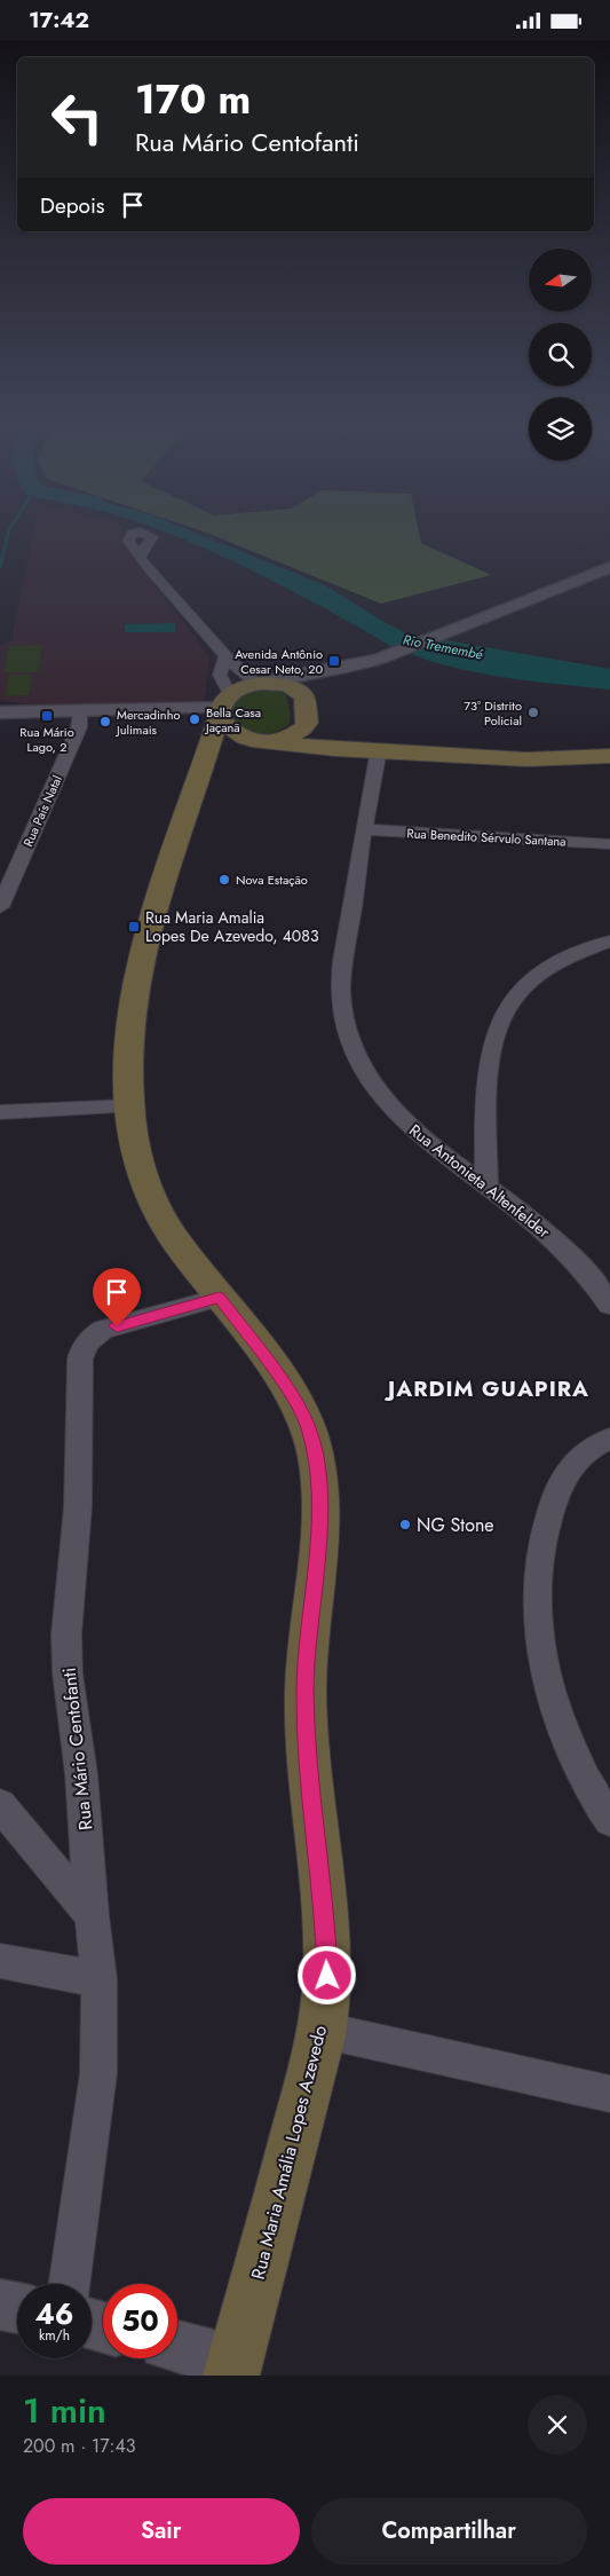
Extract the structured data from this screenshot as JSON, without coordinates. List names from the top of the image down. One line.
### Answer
{"streets":{"main road":["Rua Maria Amália Lopes Azevedo"],"street":["Rua País Natal","Rua Benedito Sérvulo Santana","Rua Antonieta Altenfelder","Rua Mário Centofanti"]},"crossings":[["Rua Benedito Sérvulo Santana","Rua Antonieta Altenfelder"],["Rua Mário Centofanti","Rua Maria Amália Lopes Azevedo"]],"districts":["JARDIM GUAPIRA"],"water":["Rio Tremembé"],"places":{"transit":["Avenida Antônio Cesar Neto, 20","Rua Mário Lago, 2","Rua Maria Amalia Lopes De Azevedo, 4083"],"other":["73º Distrito Policial","Bella Casa Jaçanã","Mercadinho Julimais","Nova Estação","NG Stone"]},"north":"left","page":{"status":"17:42","turn":["170 m","Rua Mário Centofanti"],"then":"Depois","speed":"46 km/h","limit":"50","heading":["1 min","200 m · 17:43"],"buttons":["Sair","Compartilhar"]}}
